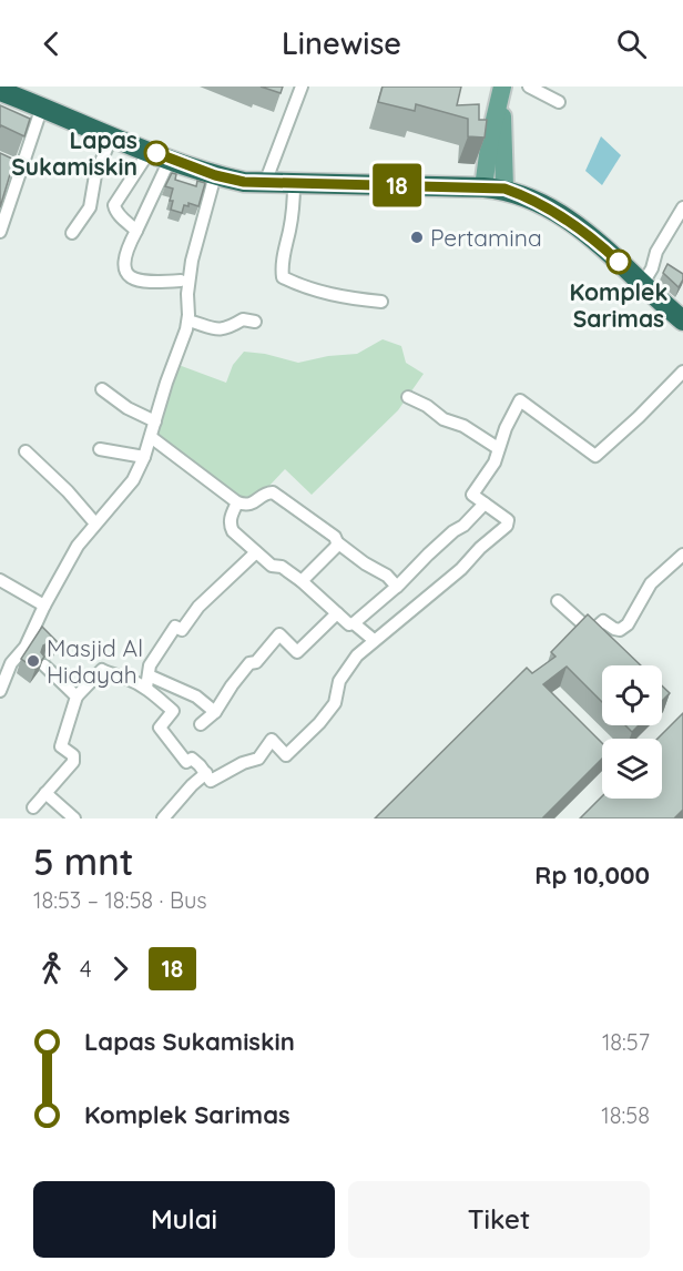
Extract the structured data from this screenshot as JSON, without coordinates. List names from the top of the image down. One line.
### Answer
{"places":["Lapas Sukamiskin","Pertamina","Komplek Sarimas","Masjid Al Hidayah"],"lines":["bus line 18"],"page":{"header":"Linewise","on_map":"18","heading":["5 mnt","18:53 – 18:58 · Bus","Rp 10,000"],"legs":["4","18"],"list":[{"name":"Lapas Sukamiskin","value":"18:57"},{"name":"Komplek Sarimas","value":"18:58"}],"buttons":["Mulai","Tiket"]}}
